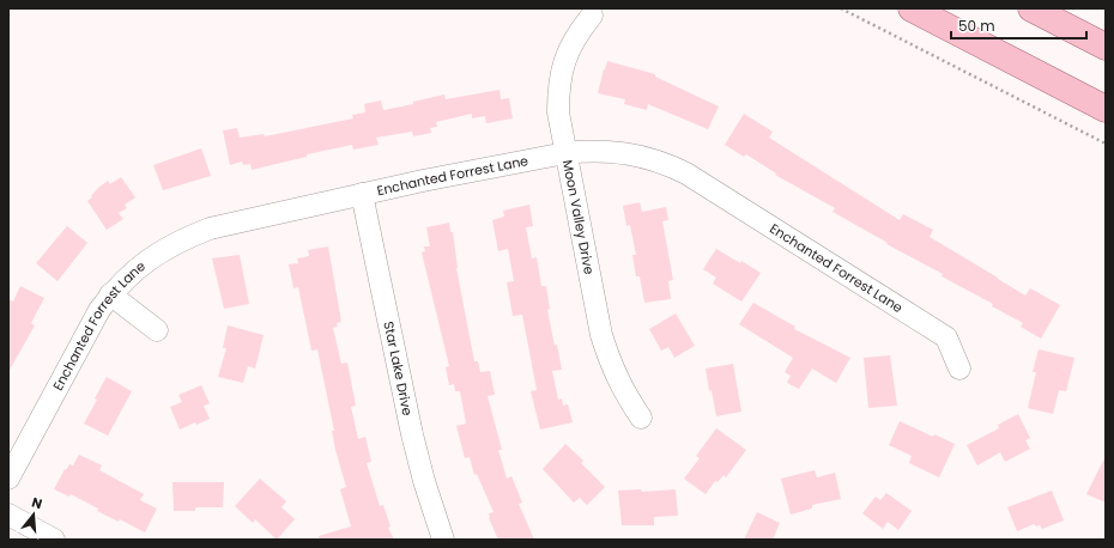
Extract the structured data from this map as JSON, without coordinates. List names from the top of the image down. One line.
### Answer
{"streets":{"street":["Enchanted Forrest Lane","Moon Valley Drive","Star Lake Drive"]},"crossings":[["Enchanted Forrest Lane","Moon Valley Drive"],["Enchanted Forrest Lane","Star Lake Drive"]],"scale_bar":"50 m","north":"top"}
